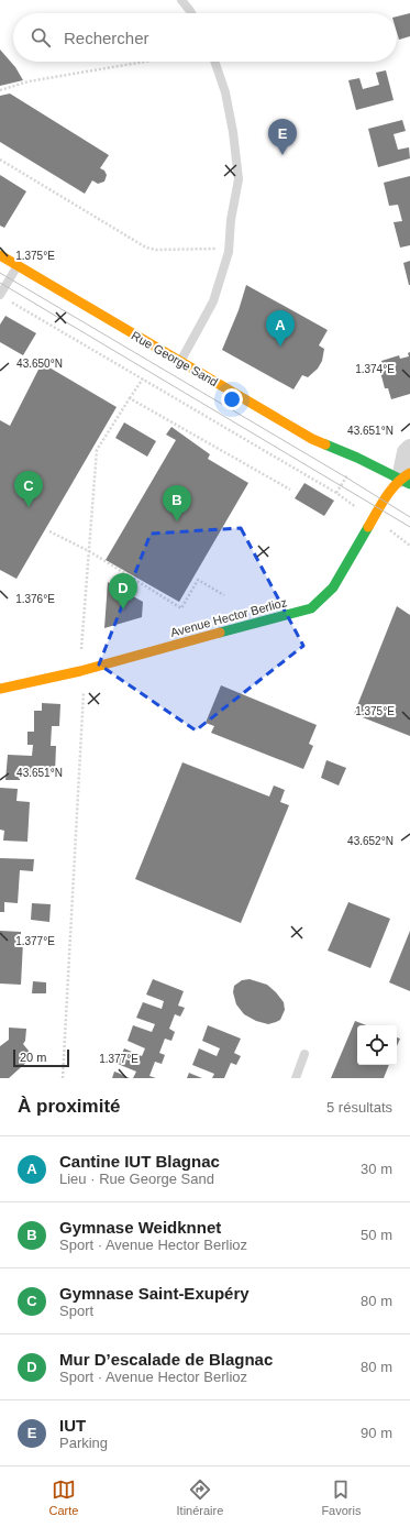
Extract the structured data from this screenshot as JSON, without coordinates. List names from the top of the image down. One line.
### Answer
{"streets":{"street":["Rue George Sand","Avenue Hector Berlioz"]},"crossings":[["Rue George Sand","Avenue Hector Berlioz"]],"scale_bar":"20 m","page":{"search":"Rechercher","pins":["E","A","C","B","D"],"scale":"20 m","heading":["À proximité","5 résultats"],"list":[{"mark":"A","name":"Cantine IUT Blagnac","note":"Lieu · Rue George Sand","value":"30 m"},{"mark":"B","name":"Gymnase Weidknnet","note":"Sport · Avenue Hector Berlioz","value":"50 m"},{"mark":"C","name":"Gymnase Saint-Exupéry","note":"Sport","value":"80 m"},{"mark":"D","name":"Mur D’escalade de Blagnac","note":"Sport · Avenue Hector Berlioz","value":"80 m"},{"mark":"E","name":"IUT","note":"Parking","value":"90 m"}],"nav":["Carte","Itinéraire","Favoris"]},"coordinates":["1.375°E","43.650°N","1.374°E","43.651°N","1.376°E","43.652°N","1.377°E"]}
